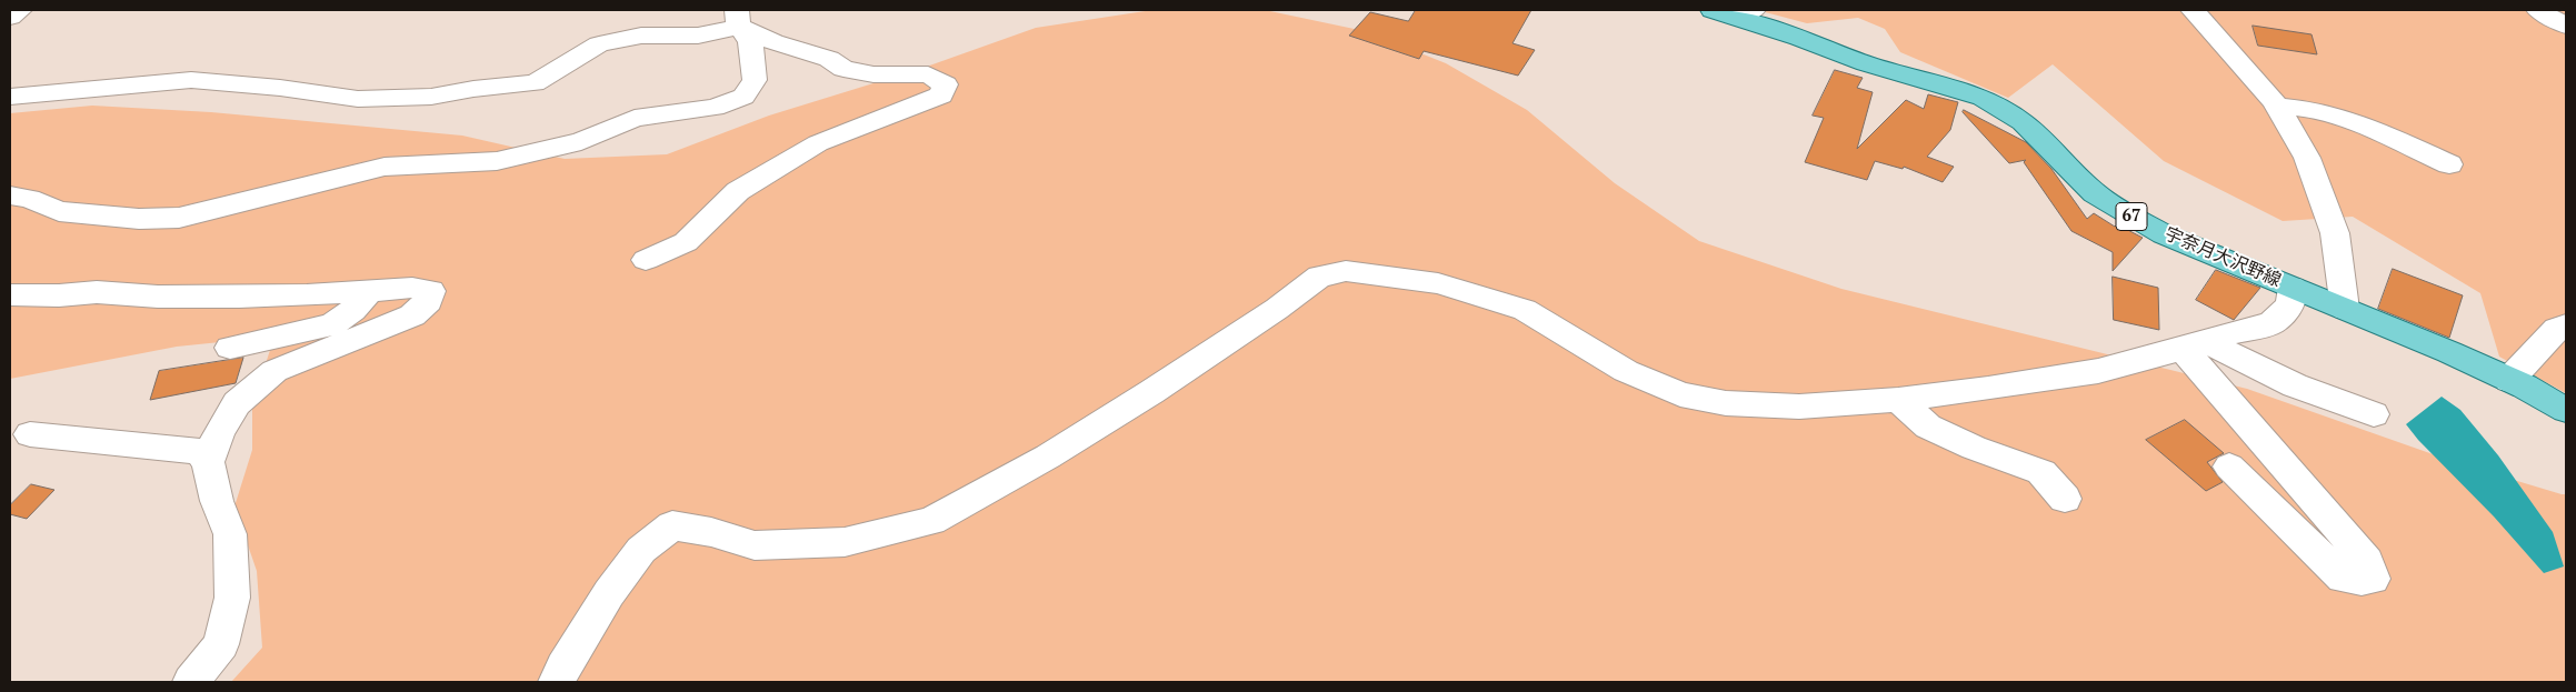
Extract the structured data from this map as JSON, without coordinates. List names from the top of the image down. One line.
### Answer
{"streets":{"main road":["67","宇奈月大沢野線"]}}
